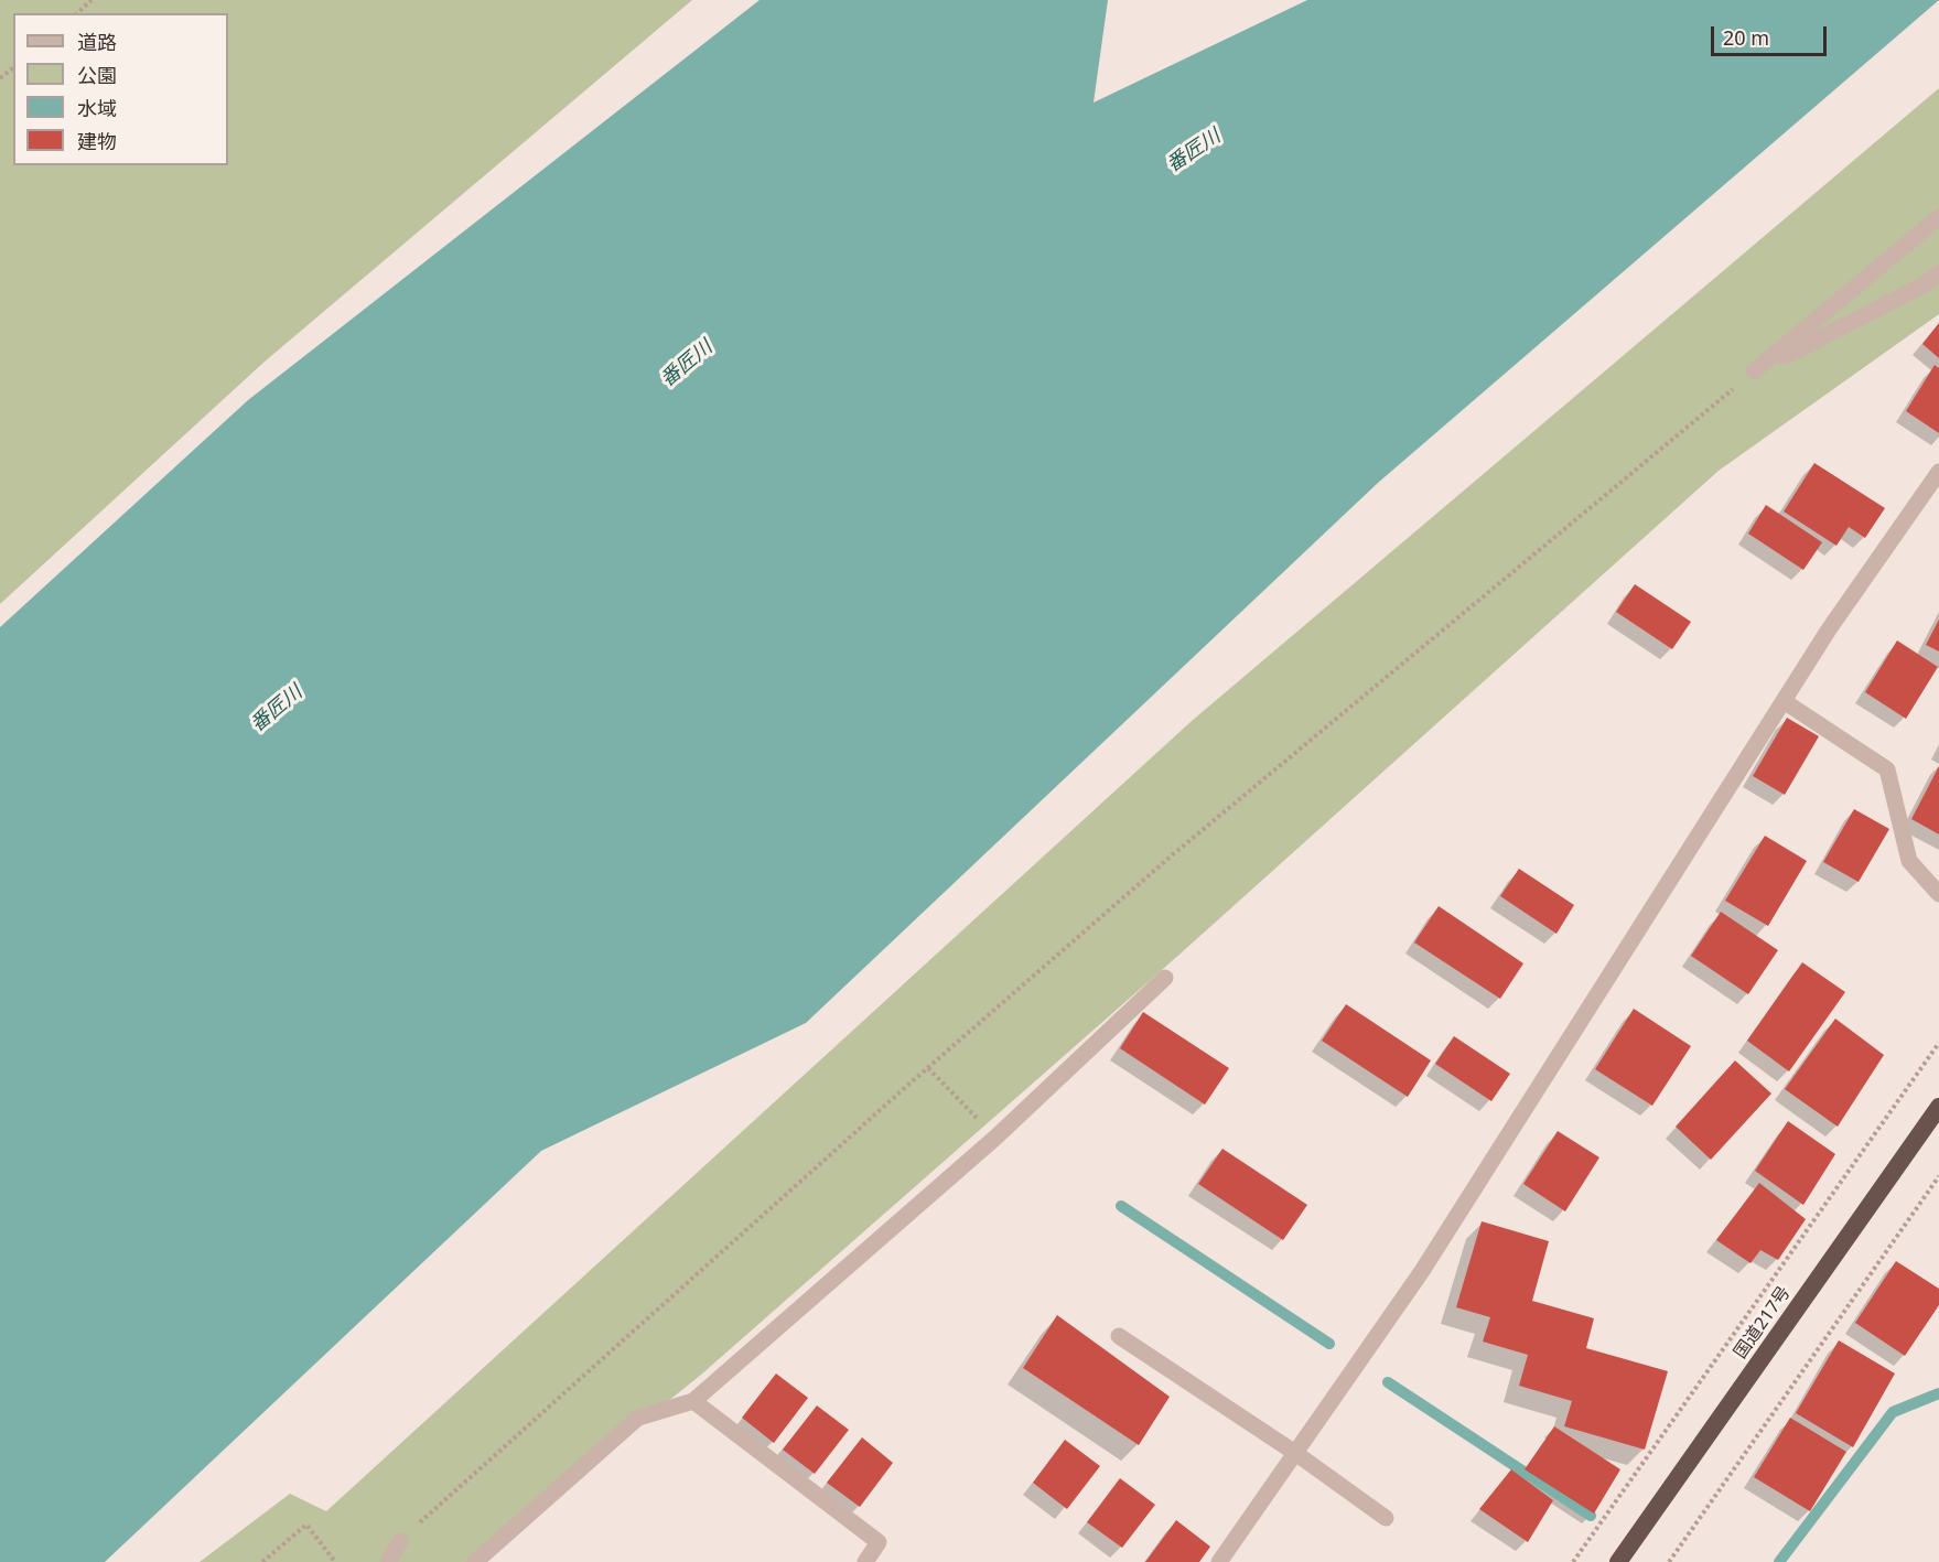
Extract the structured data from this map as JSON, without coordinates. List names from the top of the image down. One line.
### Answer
{"streets":{"highway":["国道217号"]},"water":["番匠川"],"legend":["道路","公園","水域","建物"],"scale_bar":"20 m"}
